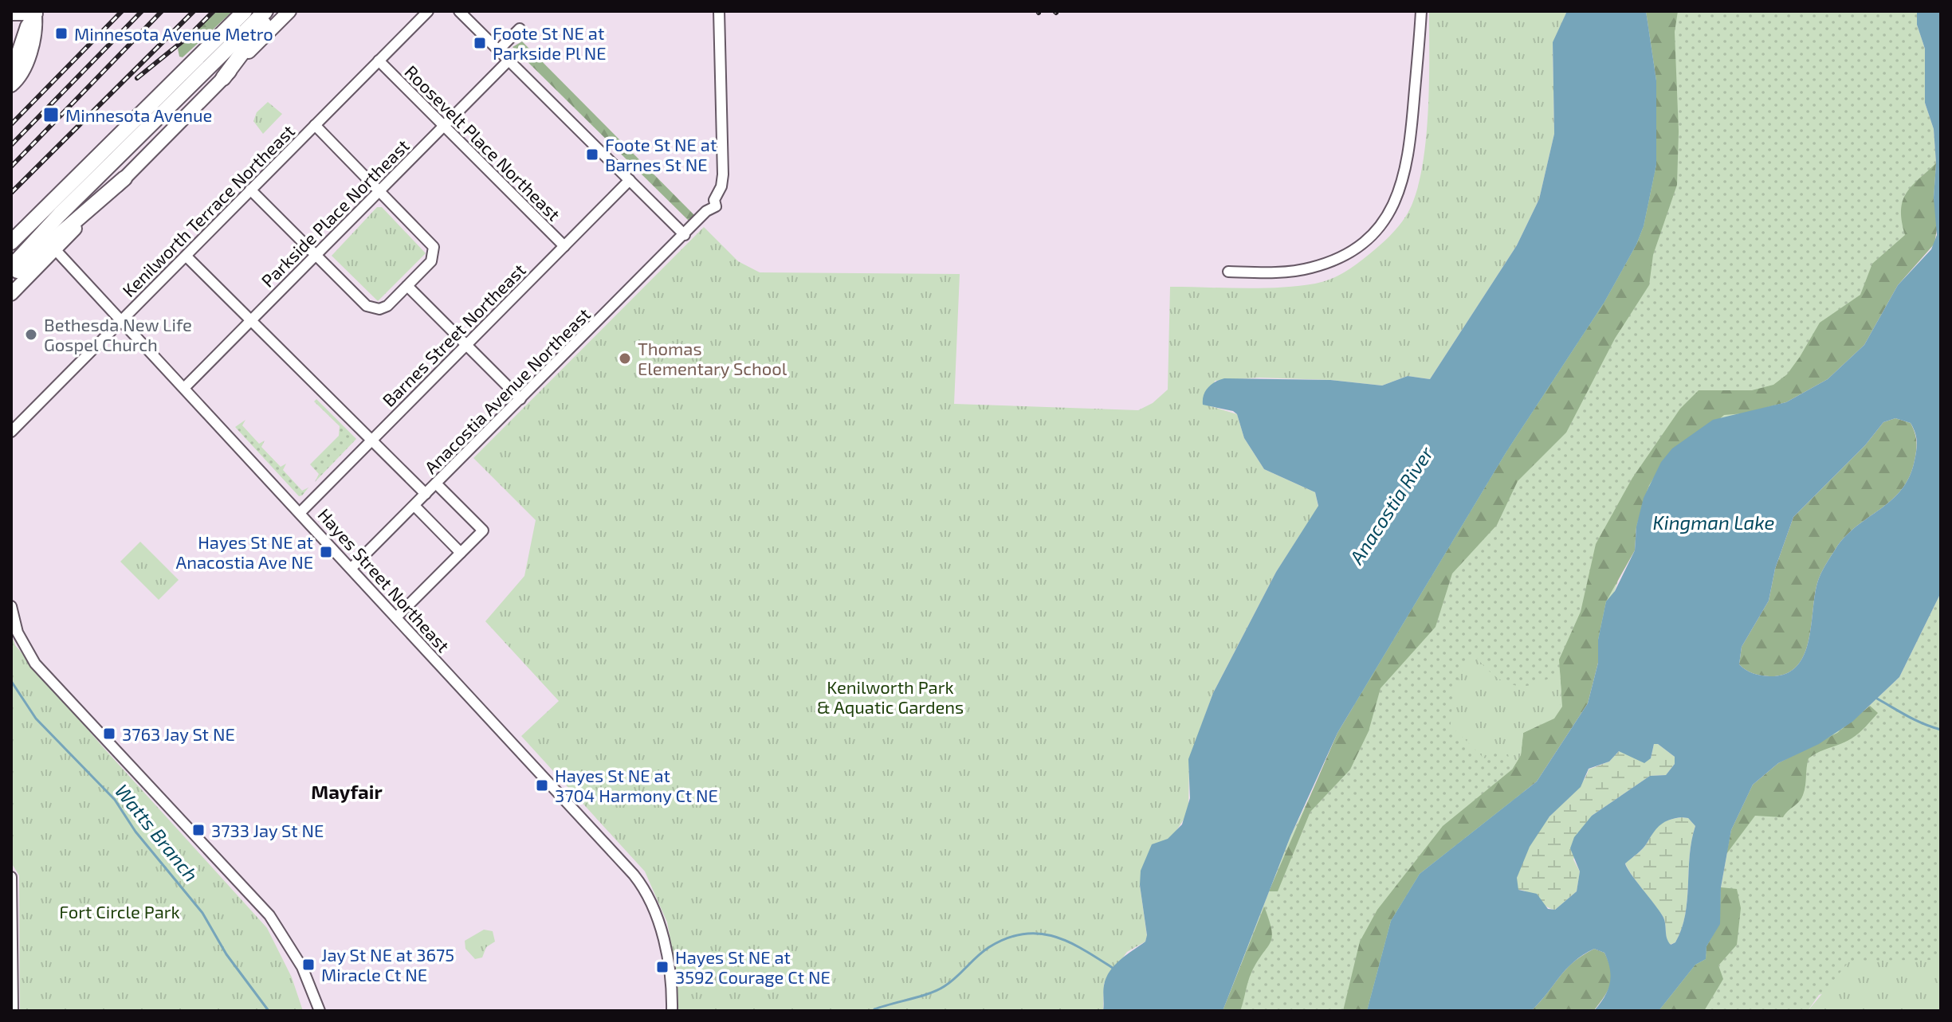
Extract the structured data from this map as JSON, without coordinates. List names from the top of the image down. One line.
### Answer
{"streets":{"street":["Roosevelt Place Northeast","Kenilworth Terrace Northeast","Parkside Place Northeast","Barnes Street Northeast","Anacostia Avenue Northeast","Hayes Street Northeast"]},"crossings":[["Roosevelt Place Northeast","Kenilworth Terrace Northeast"],["Roosevelt Place Northeast","Parkside Place Northeast"],["Roosevelt Place Northeast","Barnes Street Northeast"],["Kenilworth Terrace Northeast","Hayes Street Northeast"],["Parkside Place Northeast","Hayes Street Northeast"],["Barnes Street Northeast","Hayes Street Northeast"],["Anacostia Avenue Northeast","Hayes Street Northeast"]],"districts":["Mayfair"],"water":["Anacostia River","Kingman Lake","Watts Branch"],"parks":["Kenilworth Park & Aquatic Gardens","Fort Circle Park"],"places":{"transit":["Minnesota Avenue Metro","Foote St NE at Parkside Pl NE","Minnesota Avenue","Foote St NE at Barnes St NE","Hayes St NE at Anacostia Ave NE","3763 Jay St NE","Hayes St NE at 3704 Harmony Ct NE","3733 Jay St NE","Jay St NE at 3675 Miracle Ct NE","Hayes St NE at 3592 Courage Ct NE"],"other":["Bethesda New Life Gospel Church","Thomas Elementary School"]}}
